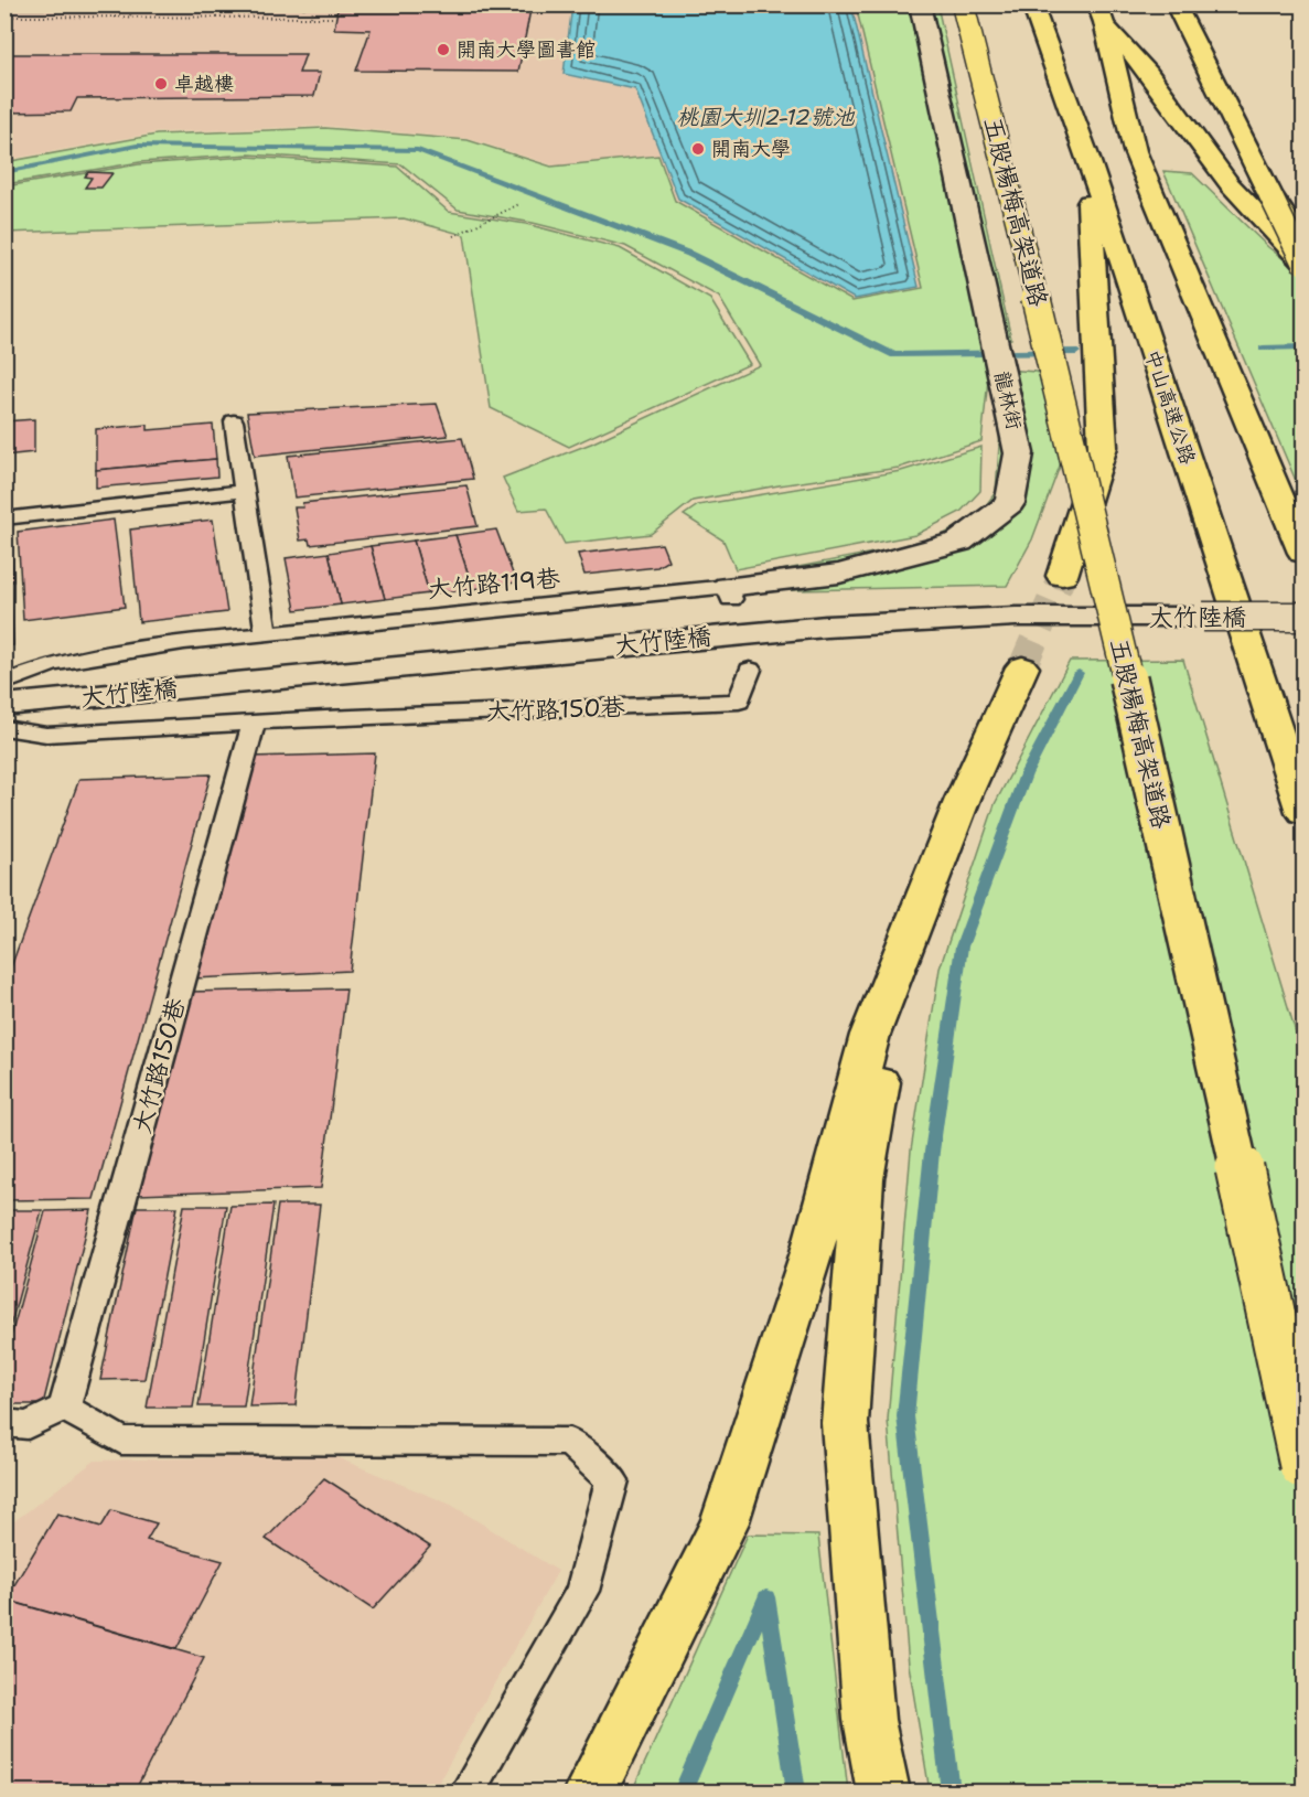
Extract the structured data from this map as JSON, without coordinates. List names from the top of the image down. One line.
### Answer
{"streets":{"highway":["五股楊梅高架道路","中山高速公路"],"street":["龍林街","大竹陸橋"],"lane":["大竹路119巷","大竹路150巷"]},"crossings":[["龍林街","大竹路119巷"],["大竹路119巷","大竹陸橋"],["大竹路119巷","大竹路150巷"],["大竹陸橋","大竹路150巷"]],"water":["桃園大圳2-12號池"],"places":["開南大學圖書館","卓越樓","開南大學"]}
